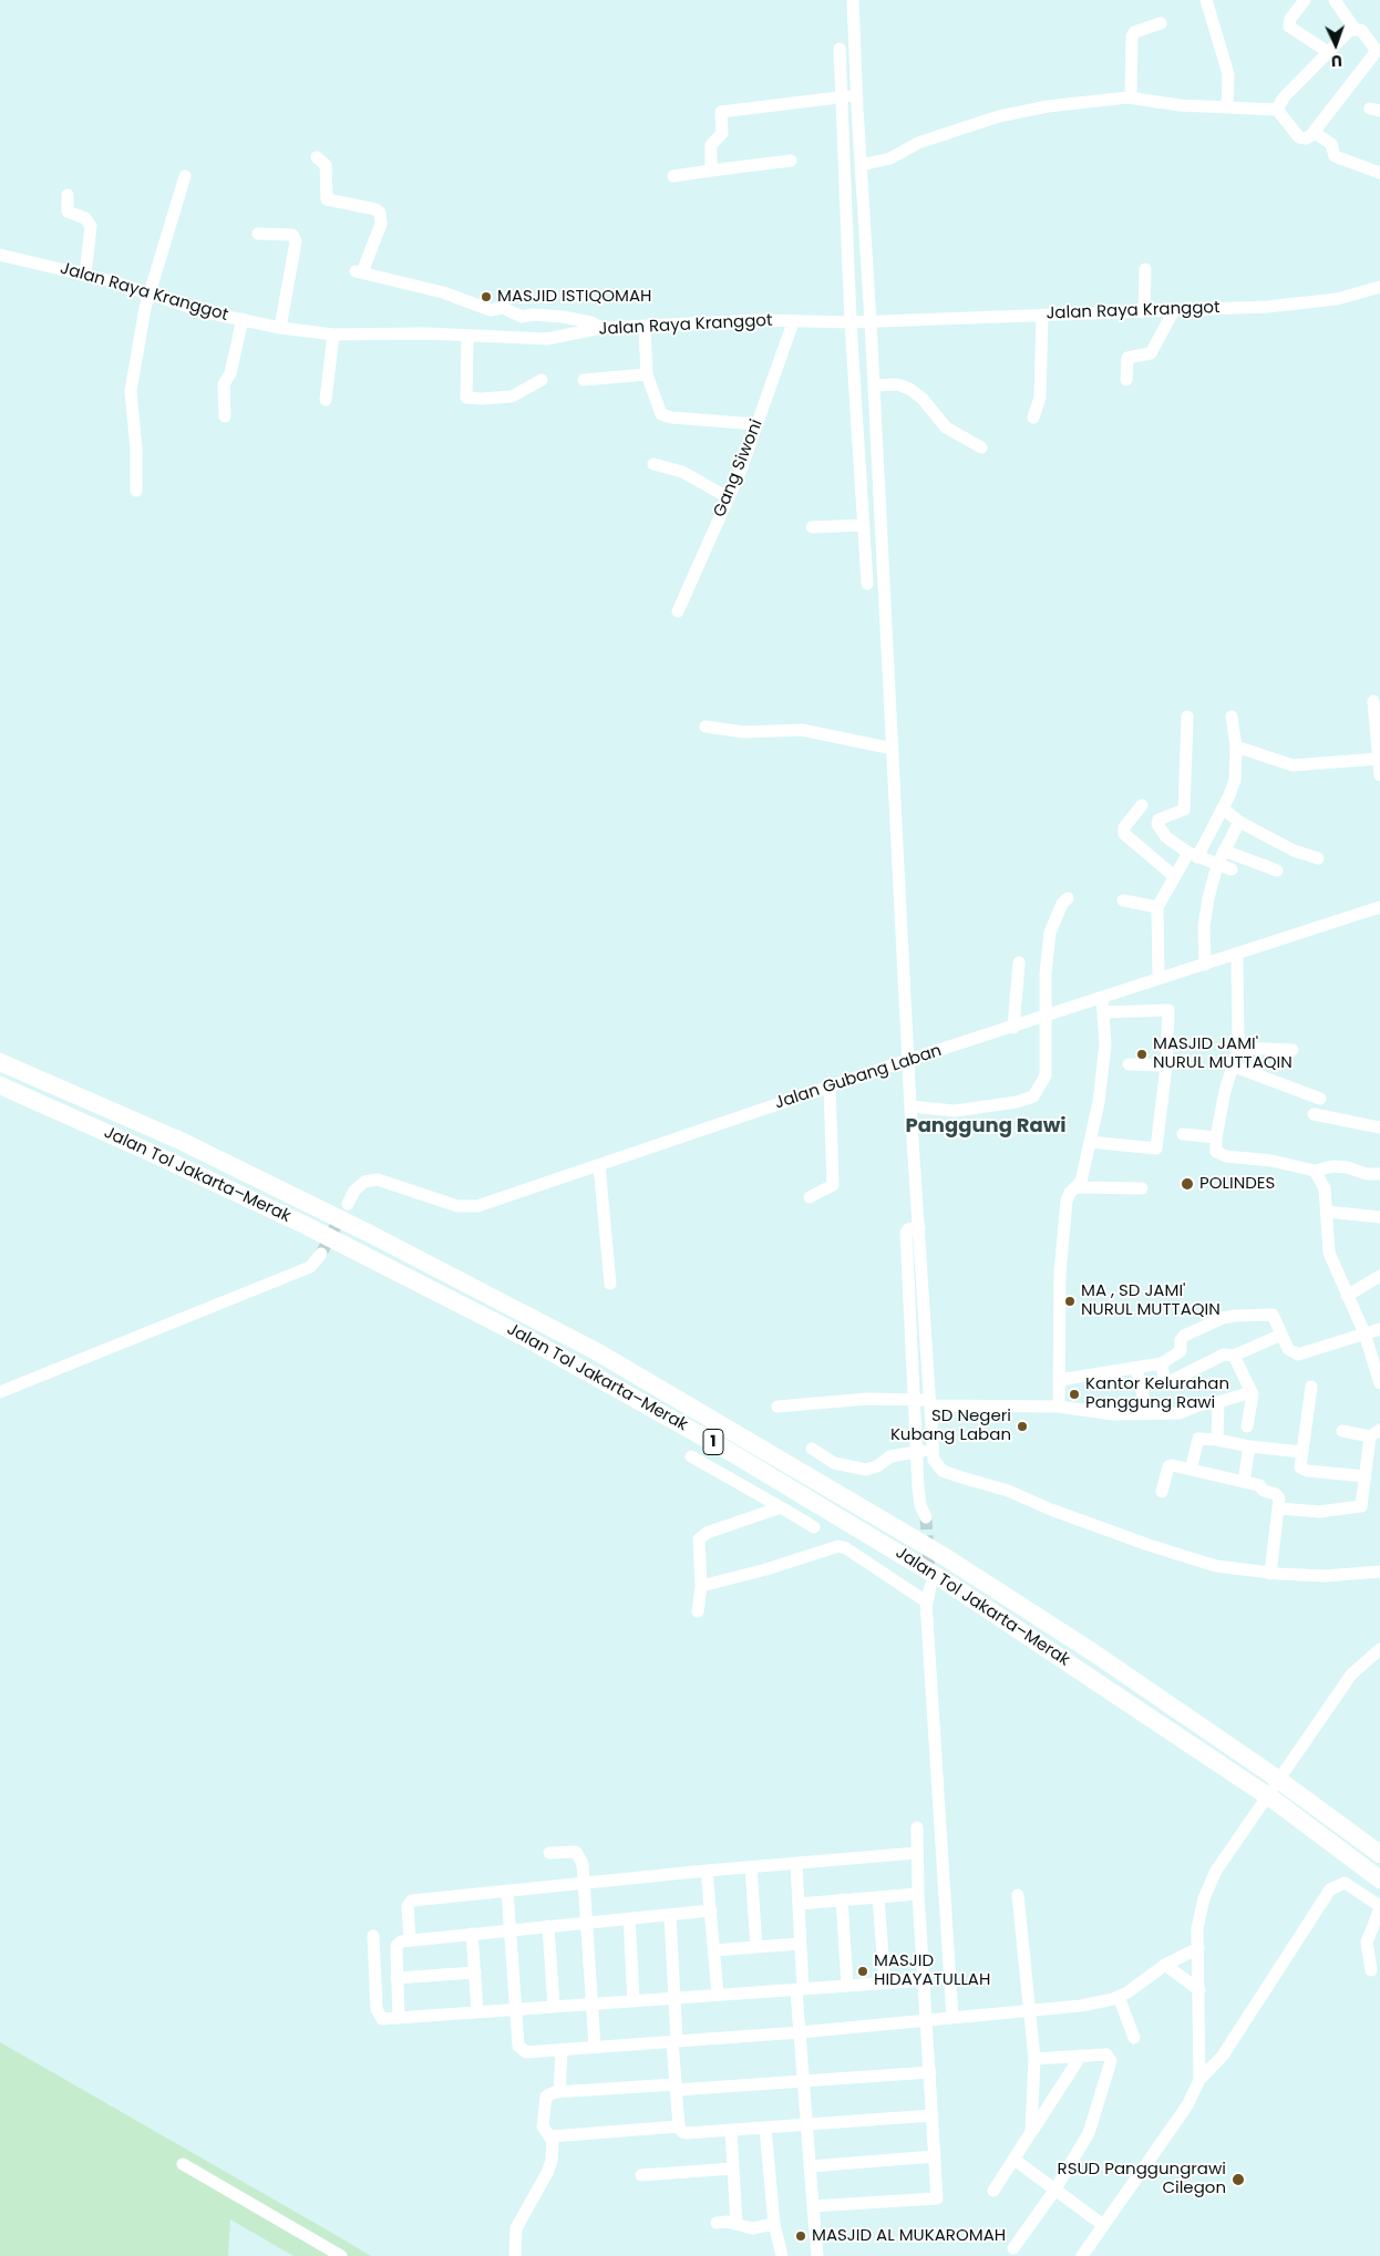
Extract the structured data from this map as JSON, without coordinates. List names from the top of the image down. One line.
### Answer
{"streets":{"highway":["Jalan Tol Jakarta–Merak","1"],"street":["Jalan Raya Kranggot","Gang Siwoni","Jalan Gubang Laban"]},"crossings":[["Jalan Raya Kranggot","Gang Siwoni"]],"districts":["Panggung Rawi"],"places":["MASJID ISTIQOMAH","MASJID JAMI' NURUL MUTTAQIN","POLINDES","MA , SD JAMI' NURUL MUTTAQIN","Kantor Kelurahan Panggung Rawi","SD Negeri Kubang Laban","MASJID HIDAYATULLAH","RSUD Panggungrawi Cilegon","MASJID AL MUKAROMAH"],"north":"bottom"}
